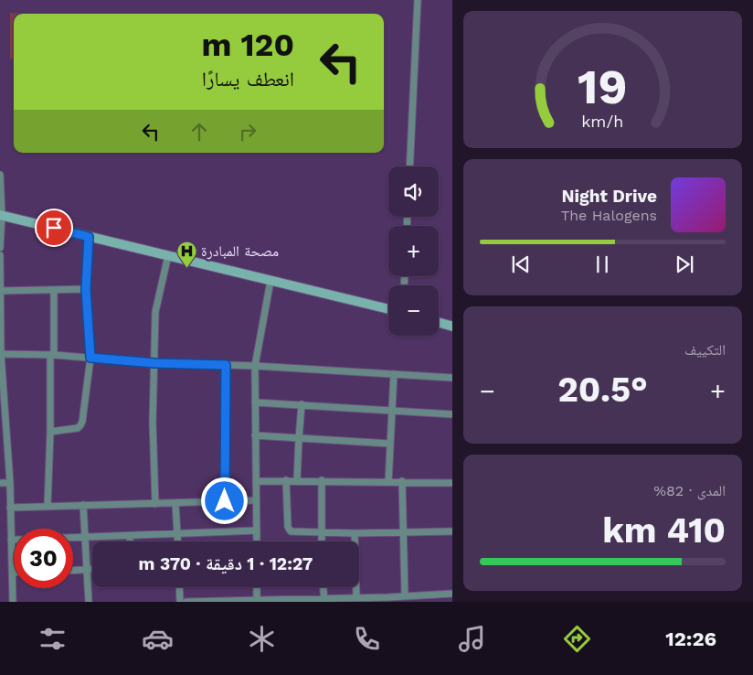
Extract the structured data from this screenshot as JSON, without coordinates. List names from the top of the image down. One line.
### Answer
{"places":{"hospital":["مصحة المبادرة"]},"page":{"turn":["120 m","انعطف يسارًا"],"map_buttons":["+","−"],"song":["Night Drive","The Halogens"],"tile":["التكييف",["المدى · 82%","410 km"]],"heat":["−","20.5°","+"],"limit":"30","trip":"12:27 · 1 دقيقة · 370 m","tabs":"12:26","gauge":["19","km/h"]}}
